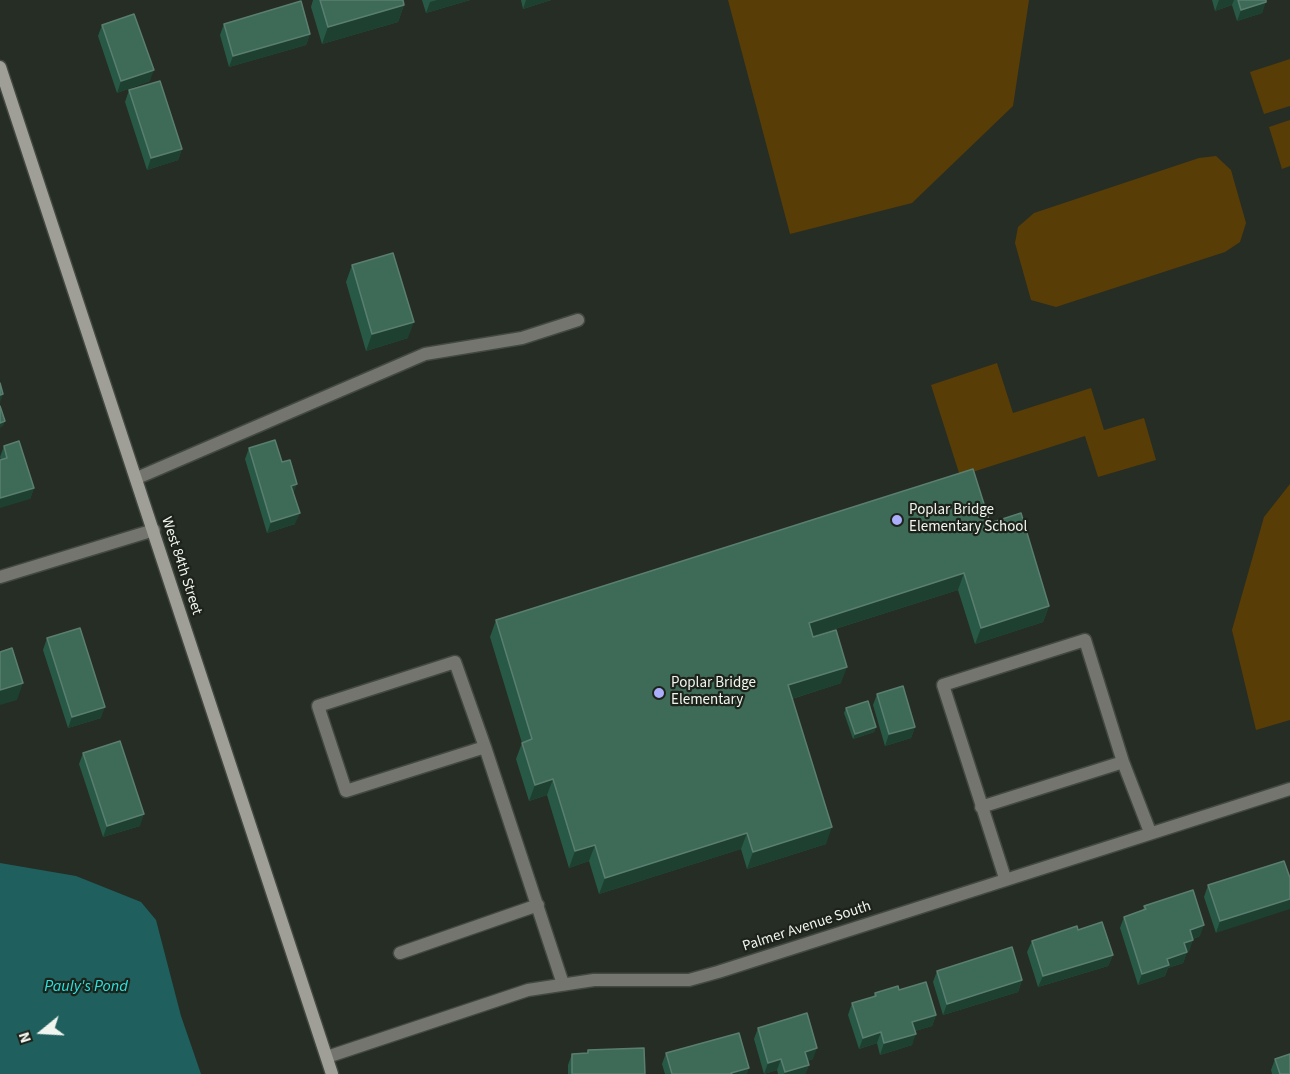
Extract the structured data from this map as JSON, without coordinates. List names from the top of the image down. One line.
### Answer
{"streets":{"street":["West 84th Street","Palmer Avenue South"]},"crossings":[["West 84th Street","Palmer Avenue South"]],"water":["Pauly's Pond"],"places":["Poplar Bridge Elementary School","Poplar Bridge Elementary"],"north":"left"}
